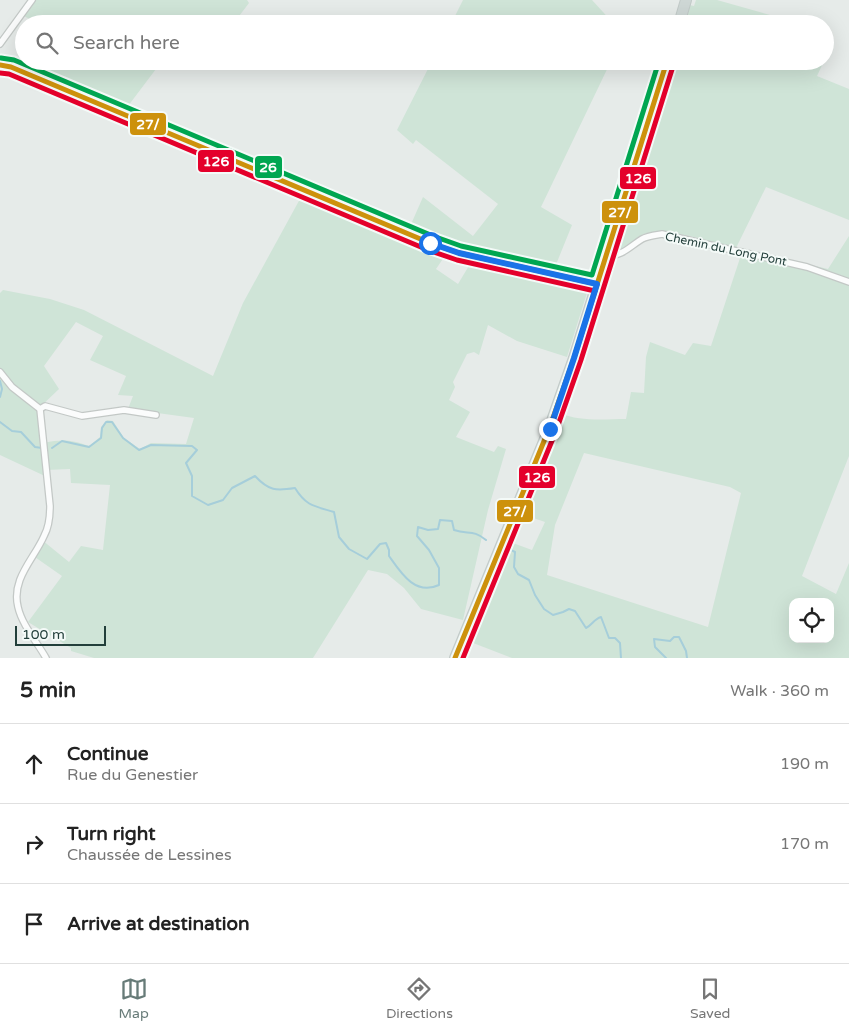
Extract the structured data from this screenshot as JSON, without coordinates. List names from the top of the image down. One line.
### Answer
{"streets":{"street":["Chemin du Long Pont"]},"lines":["transit line 26","transit line 27/","transit line 126"],"scale_bar":"100 m","page":{"search":"Search here","scale":"100 m","heading":["5 min","Walk · 360 m"],"list":[["Continue","Rue du Genestier","190 m"],["Turn right","Chaussée de Lessines","170 m"],"Arrive at destination"],"nav":["Map","Directions","Saved"]}}
